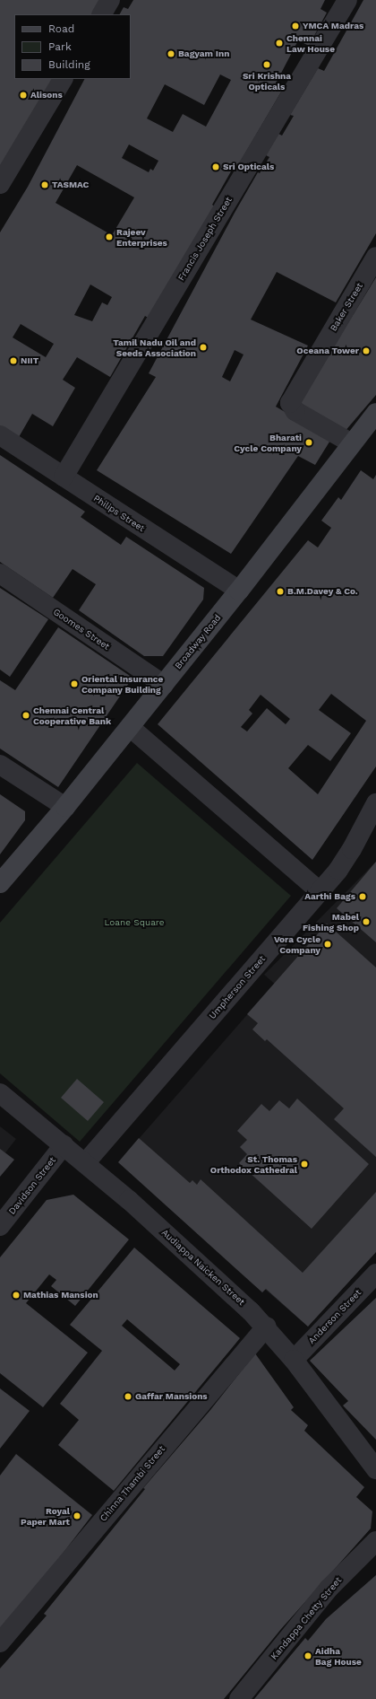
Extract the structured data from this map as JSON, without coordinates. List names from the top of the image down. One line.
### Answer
{"streets":{"main road":["Broadway Road"],"street":["Francis Joseph Street","Baker Street","Philips Street","Goomes Street","Umpherson Street","Davidson Street","Audiappa Naicken Street","Anderson Street","Chinna Thambi Street","Kandappa Chetty Street"]},"crossings":[["Francis Joseph Street","Philips Street"],["Baker Street","Broadway Road"],["Philips Street","Broadway Road"],["Goomes Street","Broadway Road"],["Umpherson Street","Audiappa Naicken Street"],["Davidson Street","Audiappa Naicken Street"],["Audiappa Naicken Street","Anderson Street"],["Audiappa Naicken Street","Chinna Thambi Street"]],"parks":["Loane Square"],"places":["YMCA Madras","Chennai Law House","Bagyam Inn","Sri Krishna Opticals","Alisons","Sri Opticals","TASMAC","Rajeev Enterprises","Tamil Nadu Oil and Seeds Association","Oceana Tower","NIIT","Bharati Cycle Company","B.M.Davey & Co.","Oriental Insurance Company Building","Chennai Central Cooperative Bank","Aarthi Bags","Mabel Fishing Shop","Vora Cycle Company","St. Thomas Orthodox Cathedral","Mathias Mansion","Gaffar Mansions","Royal Paper Mart","Aidha Bag House"],"legend":["Road","Park","Building"]}
